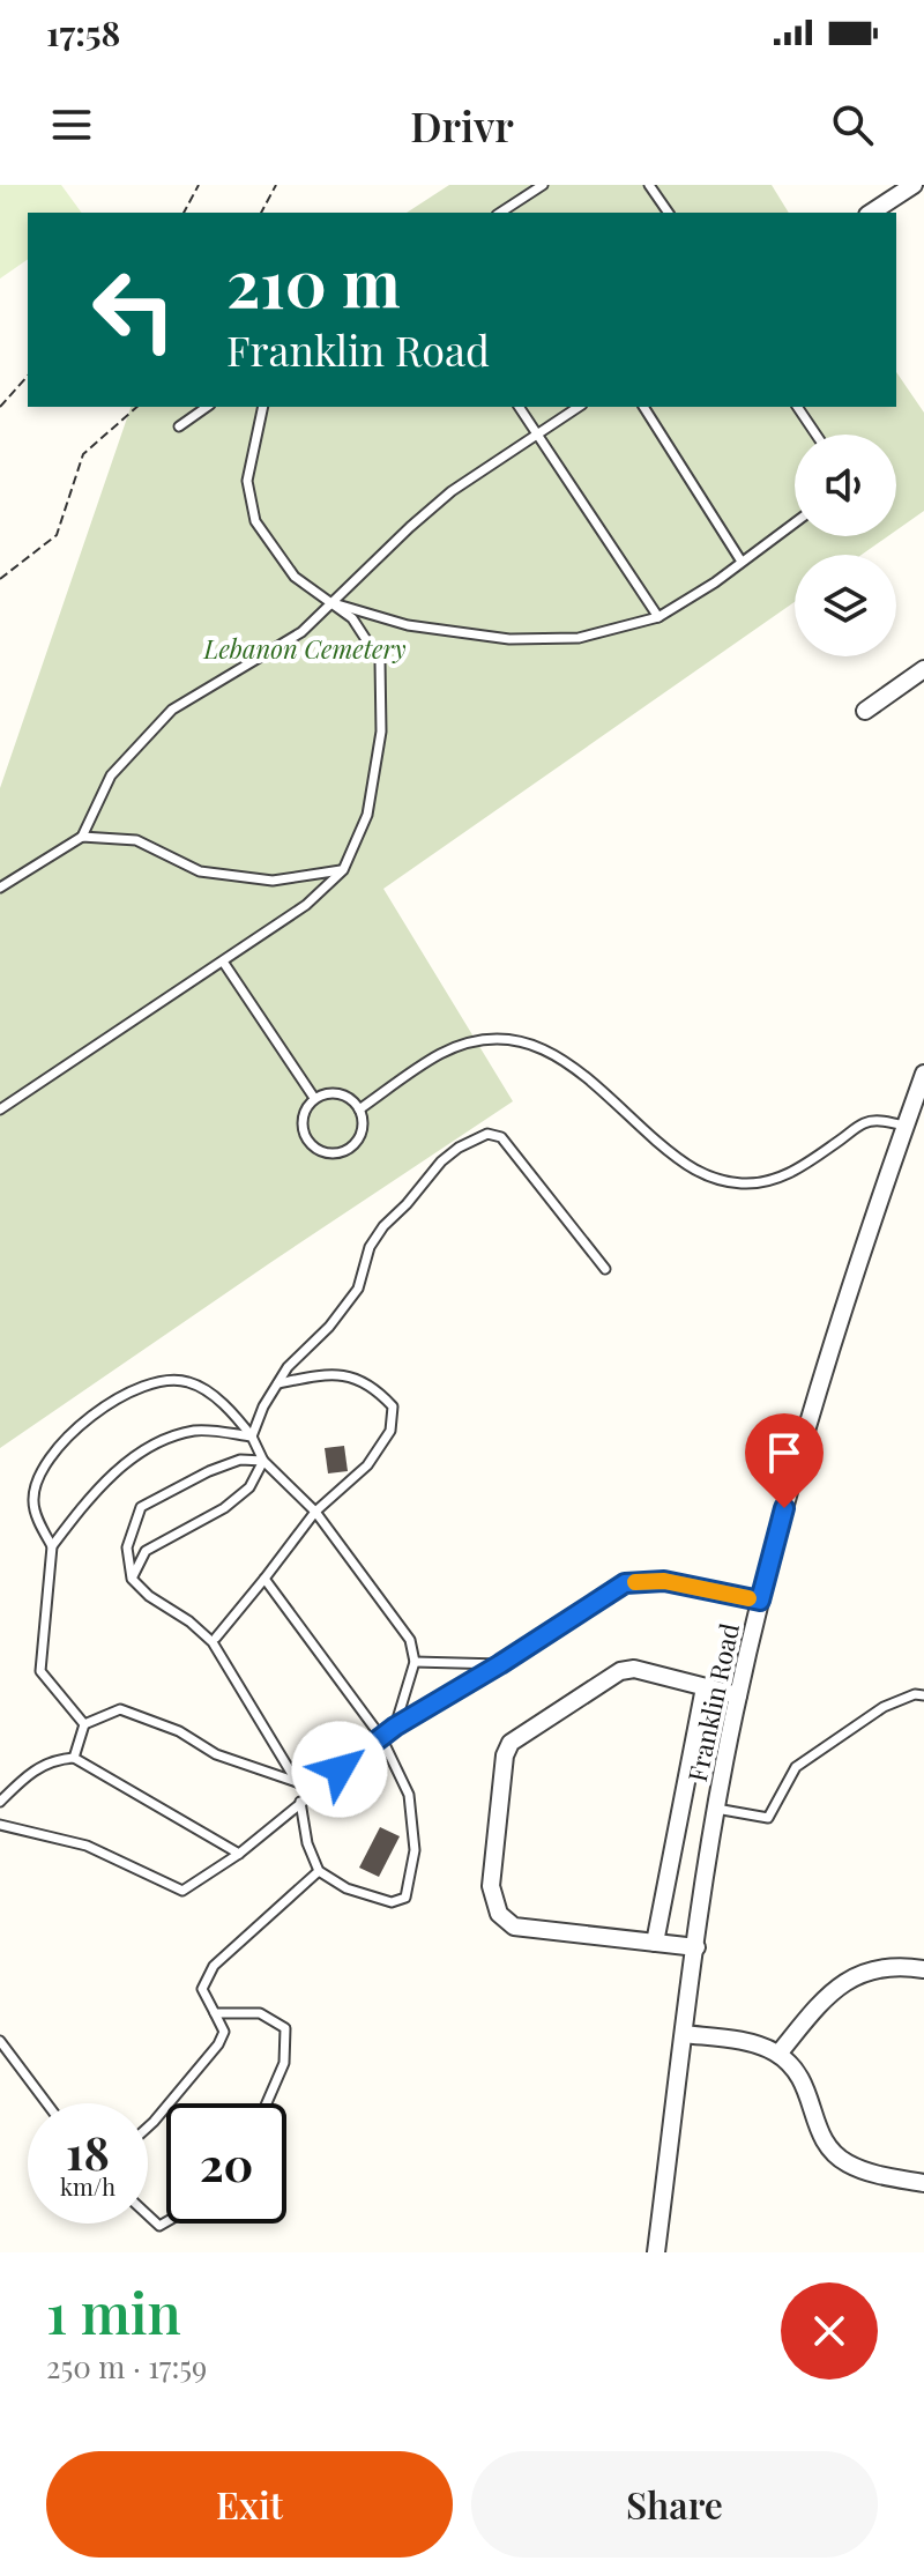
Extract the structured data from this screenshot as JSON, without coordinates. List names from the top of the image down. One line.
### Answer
{"streets":{"street":["Franklin Road"]},"parks":["Lebanon Cemetery"],"page":{"status":"17:58","header":"Drivr","turn":["210 m","Franklin Road"],"speed":"18 km/h","limit":"20","heading":["1 min","250 m · 17:59"],"buttons":["Exit","Share"]}}
